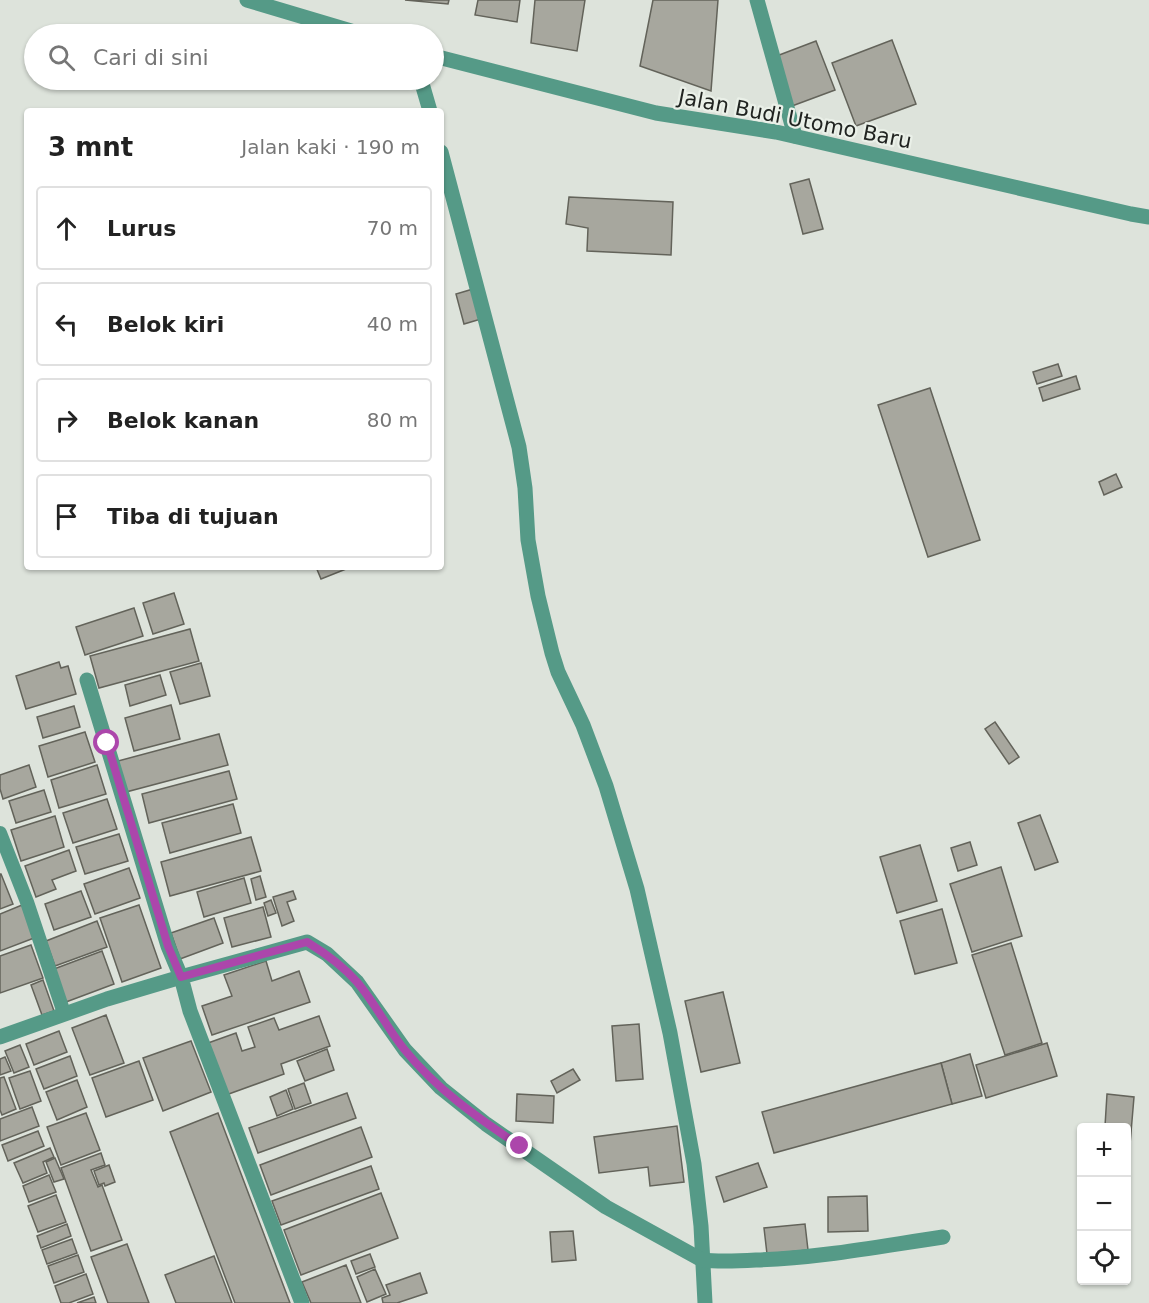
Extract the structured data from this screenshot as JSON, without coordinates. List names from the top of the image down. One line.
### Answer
{"streets":{"street":["Jalan Budi Utomo Baru"]},"page":{"search":"Cari di sini","heading":["3 mnt","Jalan kaki · 190 m"],"list":[["Lurus","70 m"],["Belok kiri","40 m"],["Belok kanan","80 m"],"Tiba di tujuan"],"map_buttons":["+","−"]}}
